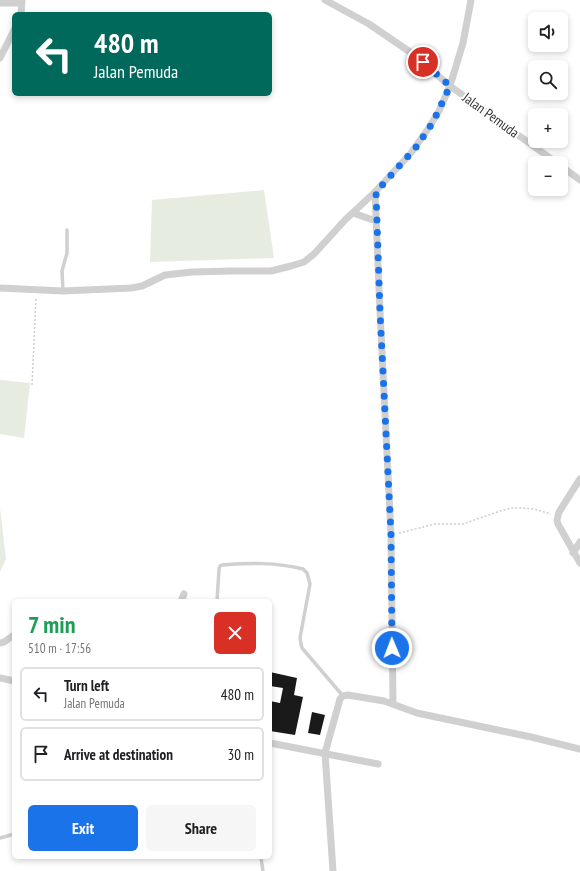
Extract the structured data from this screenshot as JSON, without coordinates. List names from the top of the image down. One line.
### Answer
{"streets":{"street":["Jalan Pemuda"]},"page":{"map_buttons":["+","−"],"turn":["480 m","Jalan Pemuda"],"heading":["7 min","510 m · 17:56"],"list":[{"name":"Turn left","note":"Jalan Pemuda","value":"480 m"},{"name":"Arrive at destination","value":"30 m"}],"buttons":["Exit","Share"]}}
